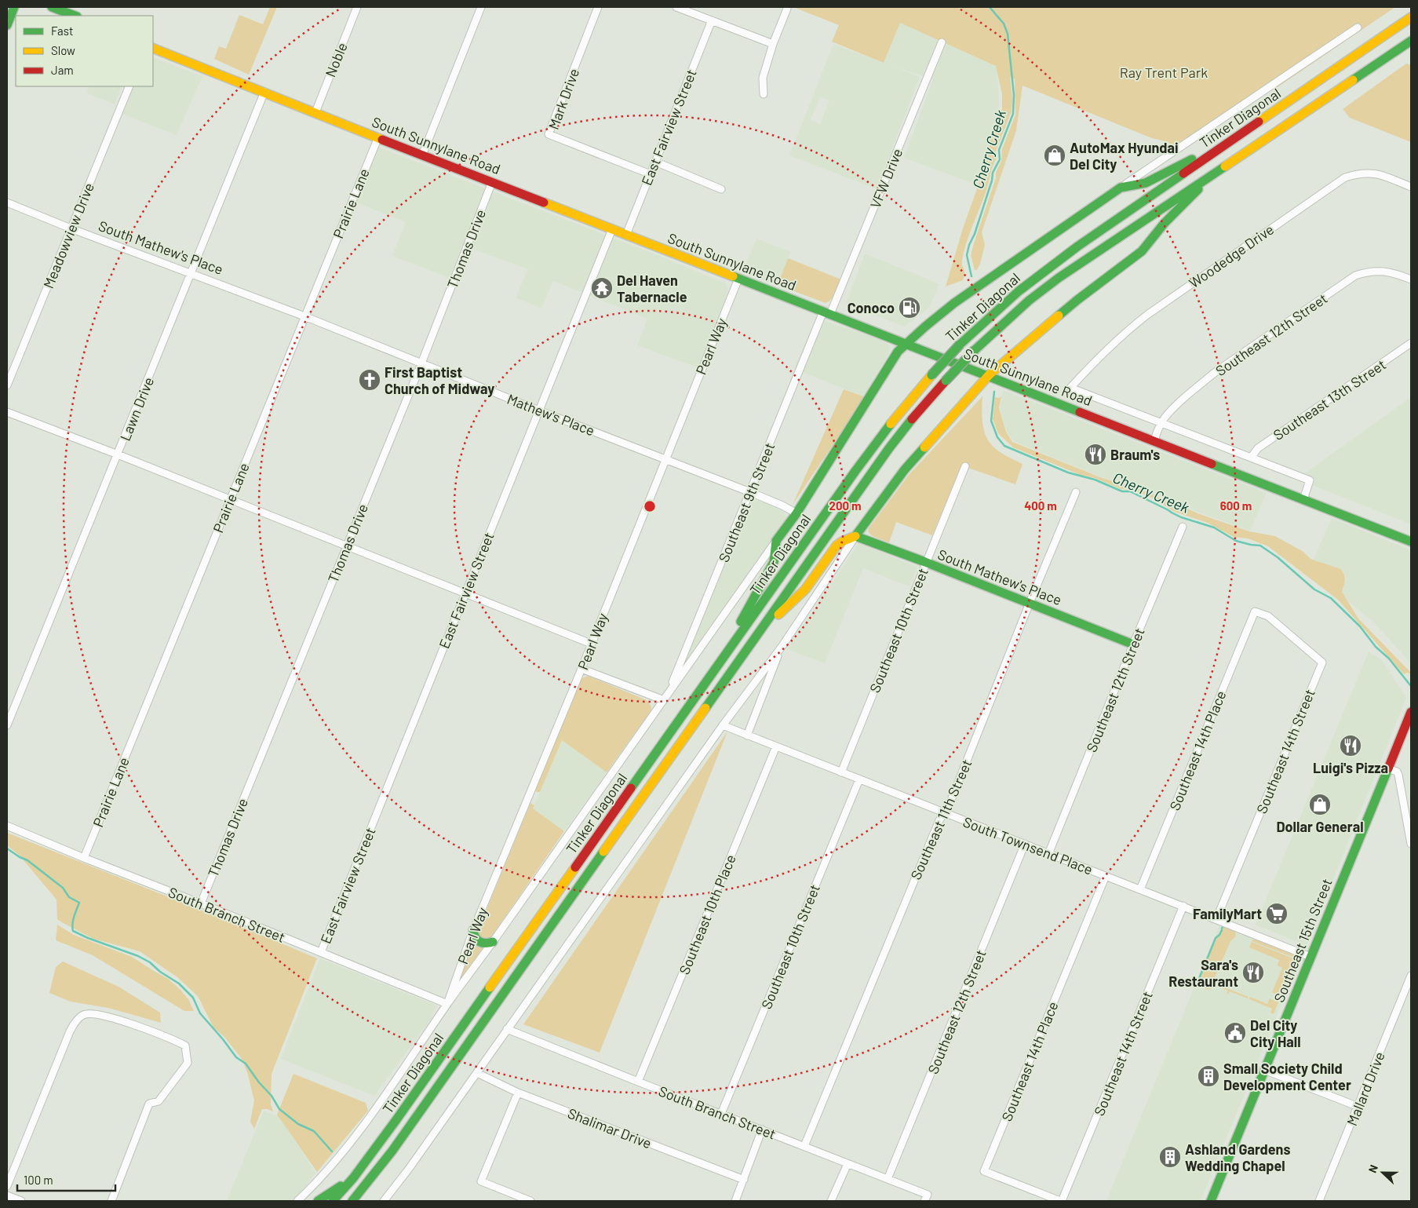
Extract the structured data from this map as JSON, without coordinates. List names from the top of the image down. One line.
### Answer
{"streets":{"main road":["Tinker Diagonal","South Sunnylane Road","South Mathew's Place","Southeast 15th Street"],"street":["Noble","Mark Drive","East Fairview Street","VFW Drive","Prairie Lane","Meadowview Drive","Thomas Drive","Woodedge Drive","Southeast 12th Street","Pearl Way","Southeast 13th Street","Lawn Drive","Mathew's Place","Southeast 9th Street","Southeast 10th Street","Southeast 14th Place","Southeast 14th Street","Southeast 11th Street","South Townsend Place","South Branch Street","Southeast 10th Place","Mallard Drive","Shalimar Drive"]},"crossings":[["Noble","South Sunnylane Road"],["Mark Drive","East Fairview Street"],["Tinker Diagonal","South Sunnylane Road"],["Tinker Diagonal","Pearl Way"],["Tinker Diagonal","Mathew's Place"],["Tinker Diagonal","Southeast 9th Street"],["Tinker Diagonal","South Branch Street"],["East Fairview Street","South Sunnylane Road"],["East Fairview Street","Mathew's Place"],["East Fairview Street","South Branch Street"],["South Sunnylane Road","VFW Drive"],["South Sunnylane Road","Prairie Lane"],["South Sunnylane Road","Thomas Drive"],["South Sunnylane Road","Woodedge Drive"],["South Sunnylane Road","Southeast 12th Street"],["South Sunnylane Road","Pearl Way"],["South Sunnylane Road","Southeast 13th Street"],["South Sunnylane Road","Lawn Drive"],["South Sunnylane Road","Southeast 9th Street"],["VFW Drive","Southeast 9th Street"],["Prairie Lane","South Mathew's Place"],["Prairie Lane","Mathew's Place"],["Prairie Lane","South Branch Street"],["Meadowview Drive","South Mathew's Place"],["South Mathew's Place","Southeast 12th Street"],["South Mathew's Place","Lawn Drive"],["South Mathew's Place","Mathew's Place"],["South Mathew's Place","Southeast 10th Street"],["South Mathew's Place","Southeast 11th Street"],["Thomas Drive","Mathew's Place"],["Thomas Drive","South Branch Street"],["Southeast 12th Street","South Townsend Place"],["Southeast 12th Street","South Branch Street"],["Pearl Way","Mathew's Place"],["Pearl Way","South Branch Street"],["Mathew's Place","Southeast 9th Street"],["Southeast 10th Street","South Townsend Place"],["Southeast 10th Street","South Branch Street"],["Southeast 14th Place","Southeast 14th Street"],["Southeast 14th Place","South Townsend Place"],["Southeast 14th Street","South Townsend Place"],["Southeast 11th Street","South Townsend Place"],["Southeast 11th Street","South Branch Street"],["South Townsend Place","Southeast 10th Place"],["South Townsend Place","Southeast 15th Street"],["South Branch Street","Southeast 10th Place"]],"water":["Cherry Creek"],"parks":["Ray Trent Park"],"places":{"shop":["AutoMax Hyundai Del City","Dollar General"],"temple":["Del Haven Tabernacle"],"fuel station":["Conoco"],"church":["First Baptist Church of Midway"],"restaurant":["Braum's","Luigi's Pizza","Sara's Restaurant"],"supermarket":["FamilyMart"],"public building":["Del City City Hall"],"building":["Small Society Child Development Center","Ashland Gardens Wedding Chapel"]},"legend":["Fast","Slow","Jam"],"scale_bar":"100 m","north":"left","rings":["200 m","400 m","600 m"]}
